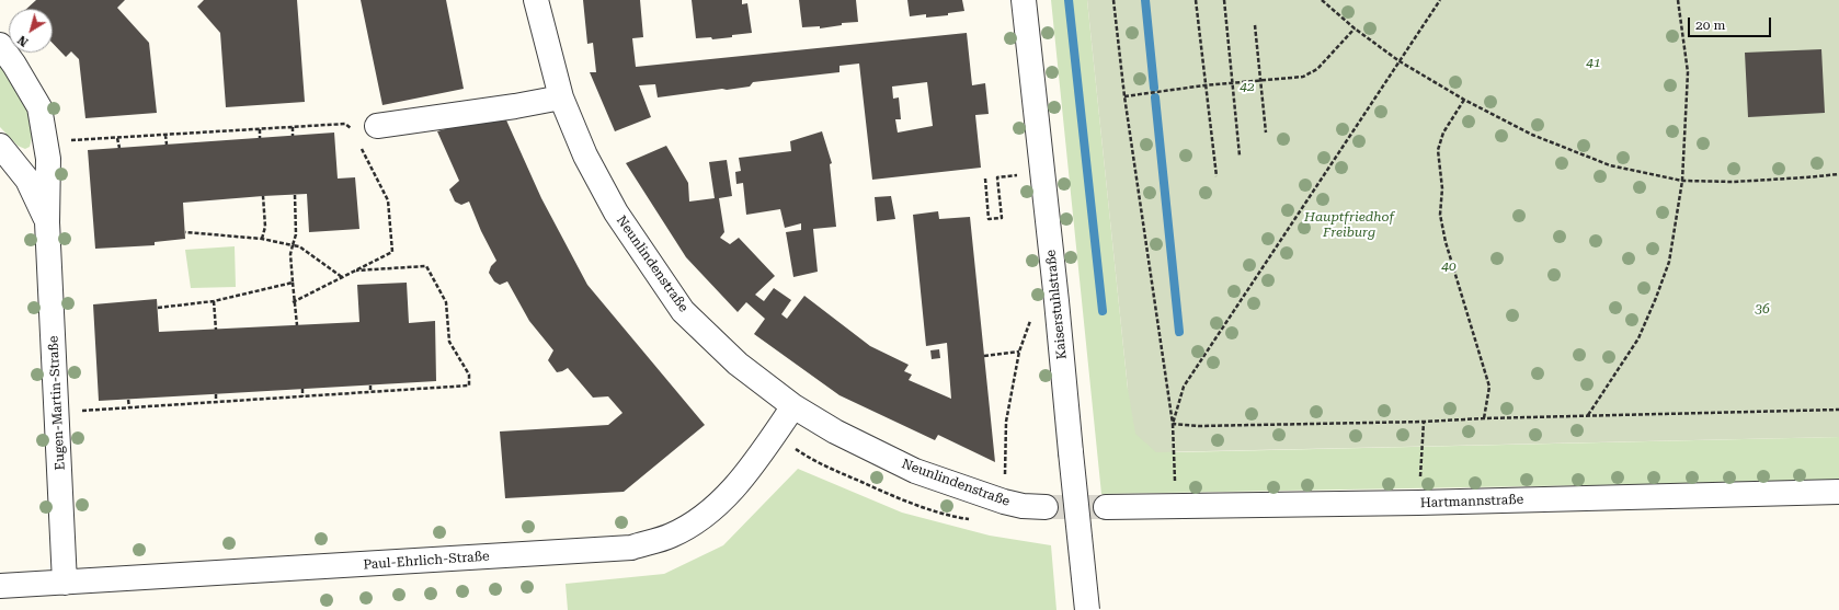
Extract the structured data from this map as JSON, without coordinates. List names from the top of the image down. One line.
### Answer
{"streets":{"street":["Neunlindenstraße","Kaiserstuhlstraße","Eugen-Martin-Straße","Hartmannstraße","Paul-Ehrlich-Straße"]},"crossings":[["Neunlindenstraße","Paul-Ehrlich-Straße"],["Eugen-Martin-Straße","Paul-Ehrlich-Straße"]],"parks":["41","42","Hauptfriedhof Freiburg","40","36"],"scale_bar":"20 m","north":"bottom left"}
